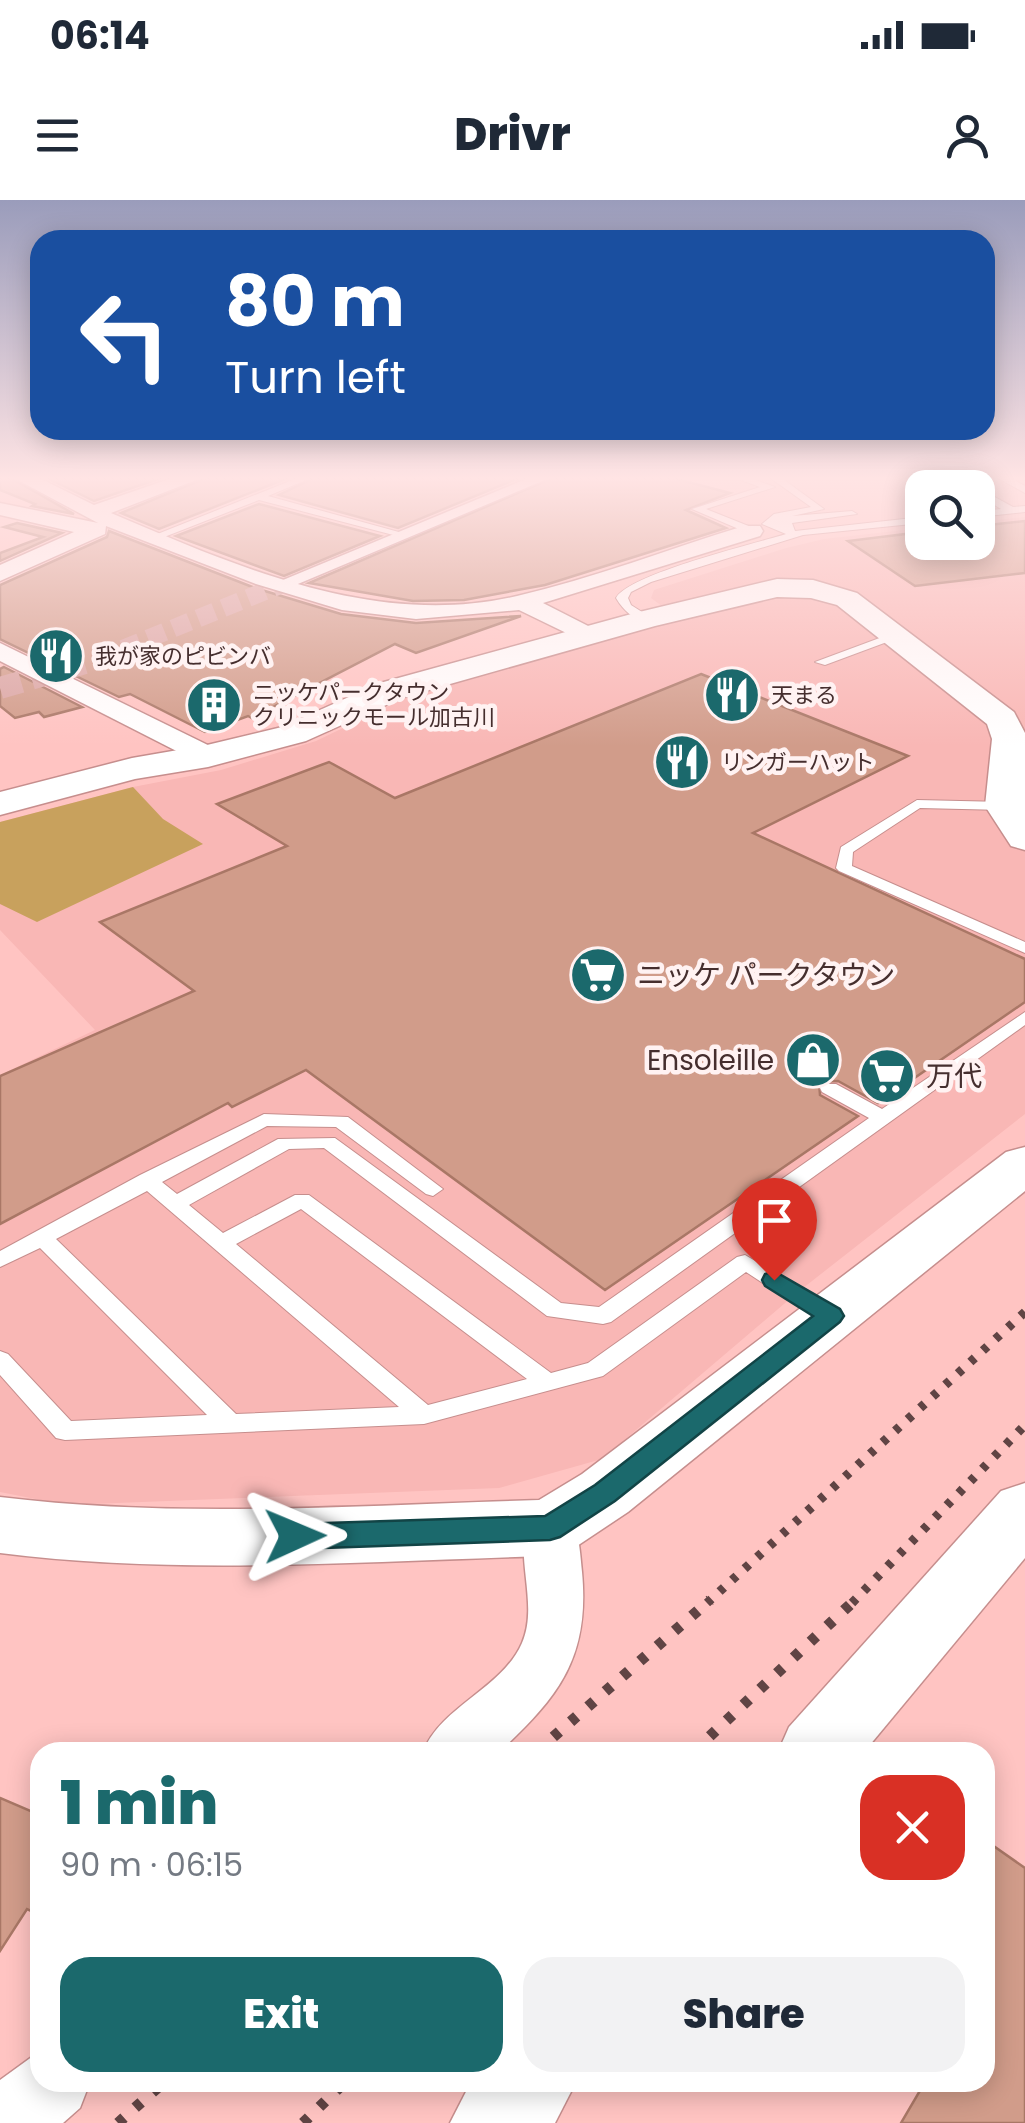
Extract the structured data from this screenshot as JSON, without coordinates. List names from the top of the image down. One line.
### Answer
{"places":{"restaurant":["我が家のピビンバ","天まる","リンガーハット"],"building":["ニッケパークタウン クリニックモール加古川"],"supermarket":["ニッケ パークタウン","万代"],"shop":["Ensoleille"]},"page":{"status":"06:14","header":"Drivr","turn":["80 m","Turn left"],"heading":["1 min","90 m · 06:15"],"buttons":["Exit","Share"]}}
